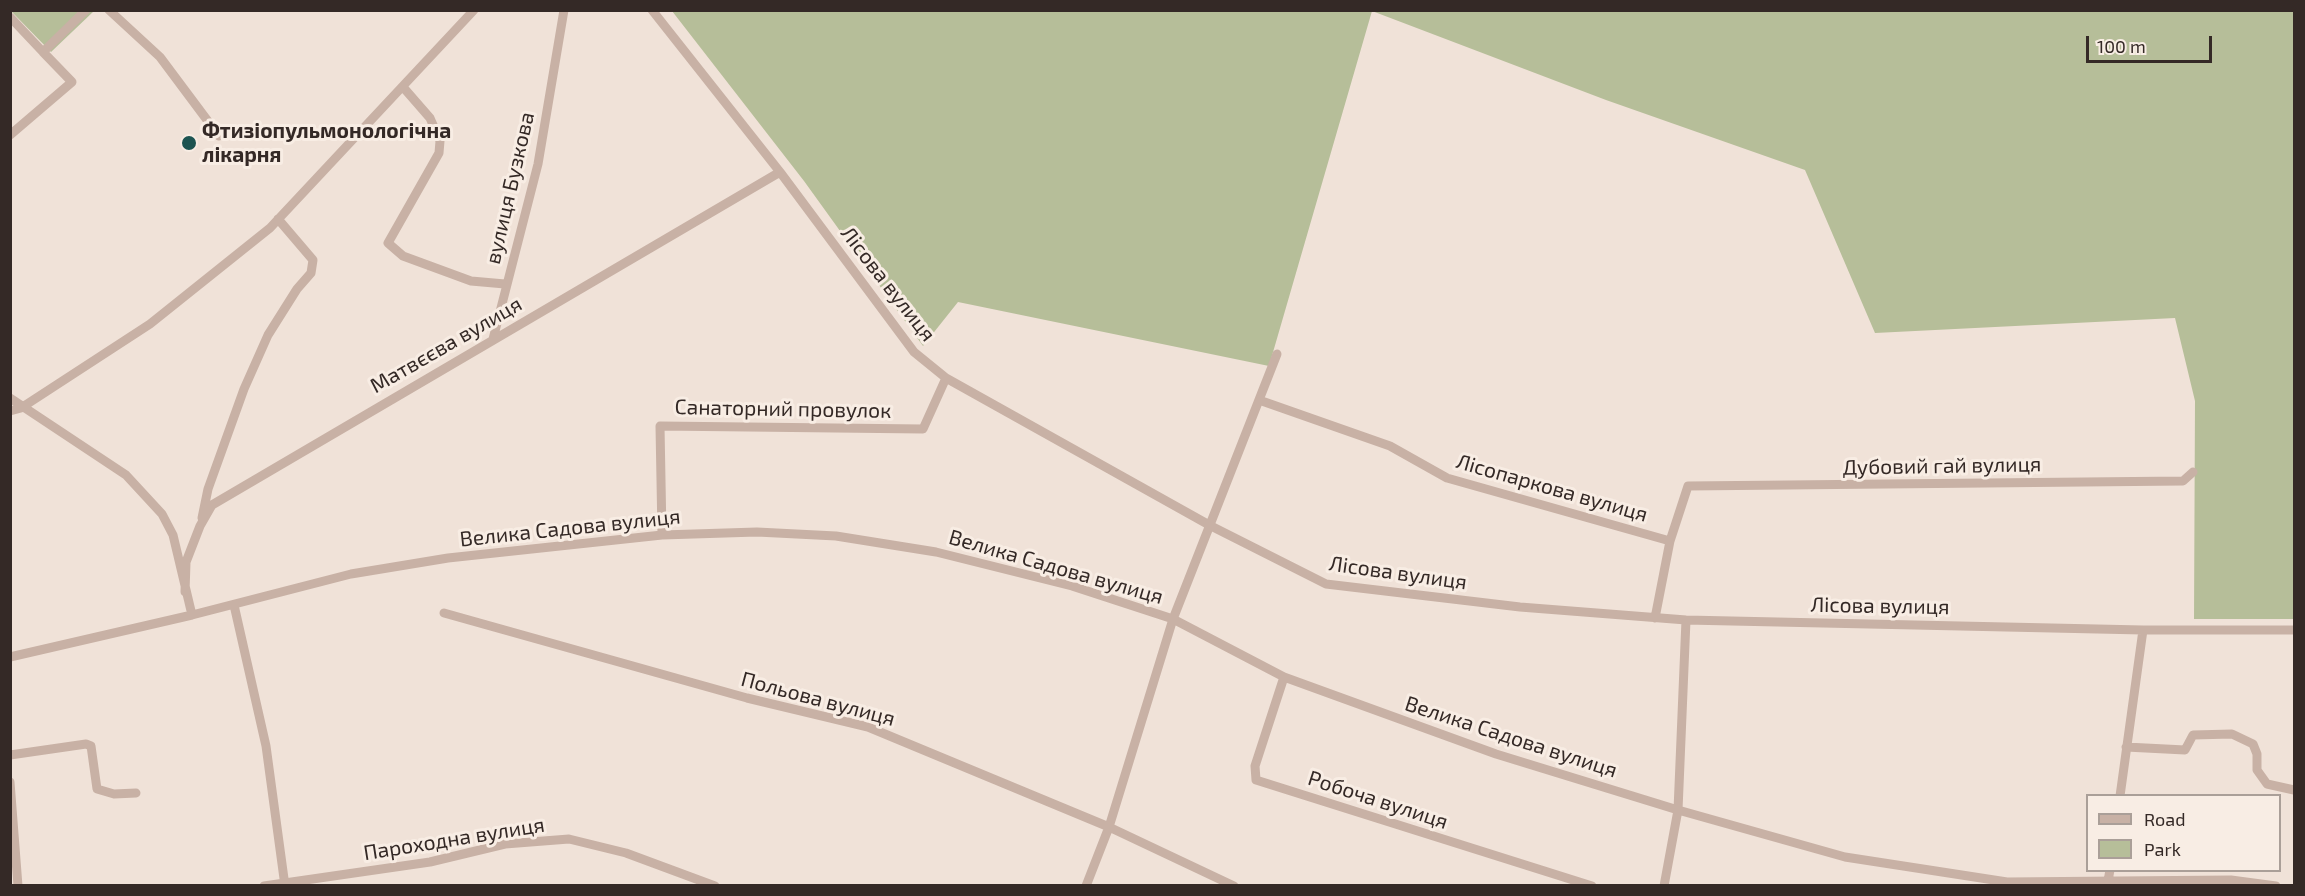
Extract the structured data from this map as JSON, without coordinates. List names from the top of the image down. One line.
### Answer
{"streets":{"street":["вулиця Бузкова","Лісова вулиця","Матвєєва вулиця","Санаторний провулок","Дубовий гай вулиця","Лісопаркова вулиця","Велика Садова вулиця","Польова вулиця","Робоча вулиця","Пароходна вулиця"]},"crossings":[["вулиця Бузкова","Матвєєва вулиця"],["Лісова вулиця","Матвєєва вулиця"],["Лісова вулиця","Санаторний провулок"],["Санаторний провулок","Велика Садова вулиця"],["Дубовий гай вулиця","Лісопаркова вулиця"],["Велика Садова вулиця","Робоча вулиця"]],"places":["Фтизіопульмонологічна лікарня"],"legend":["Road","Park"],"scale_bar":"100 m"}
